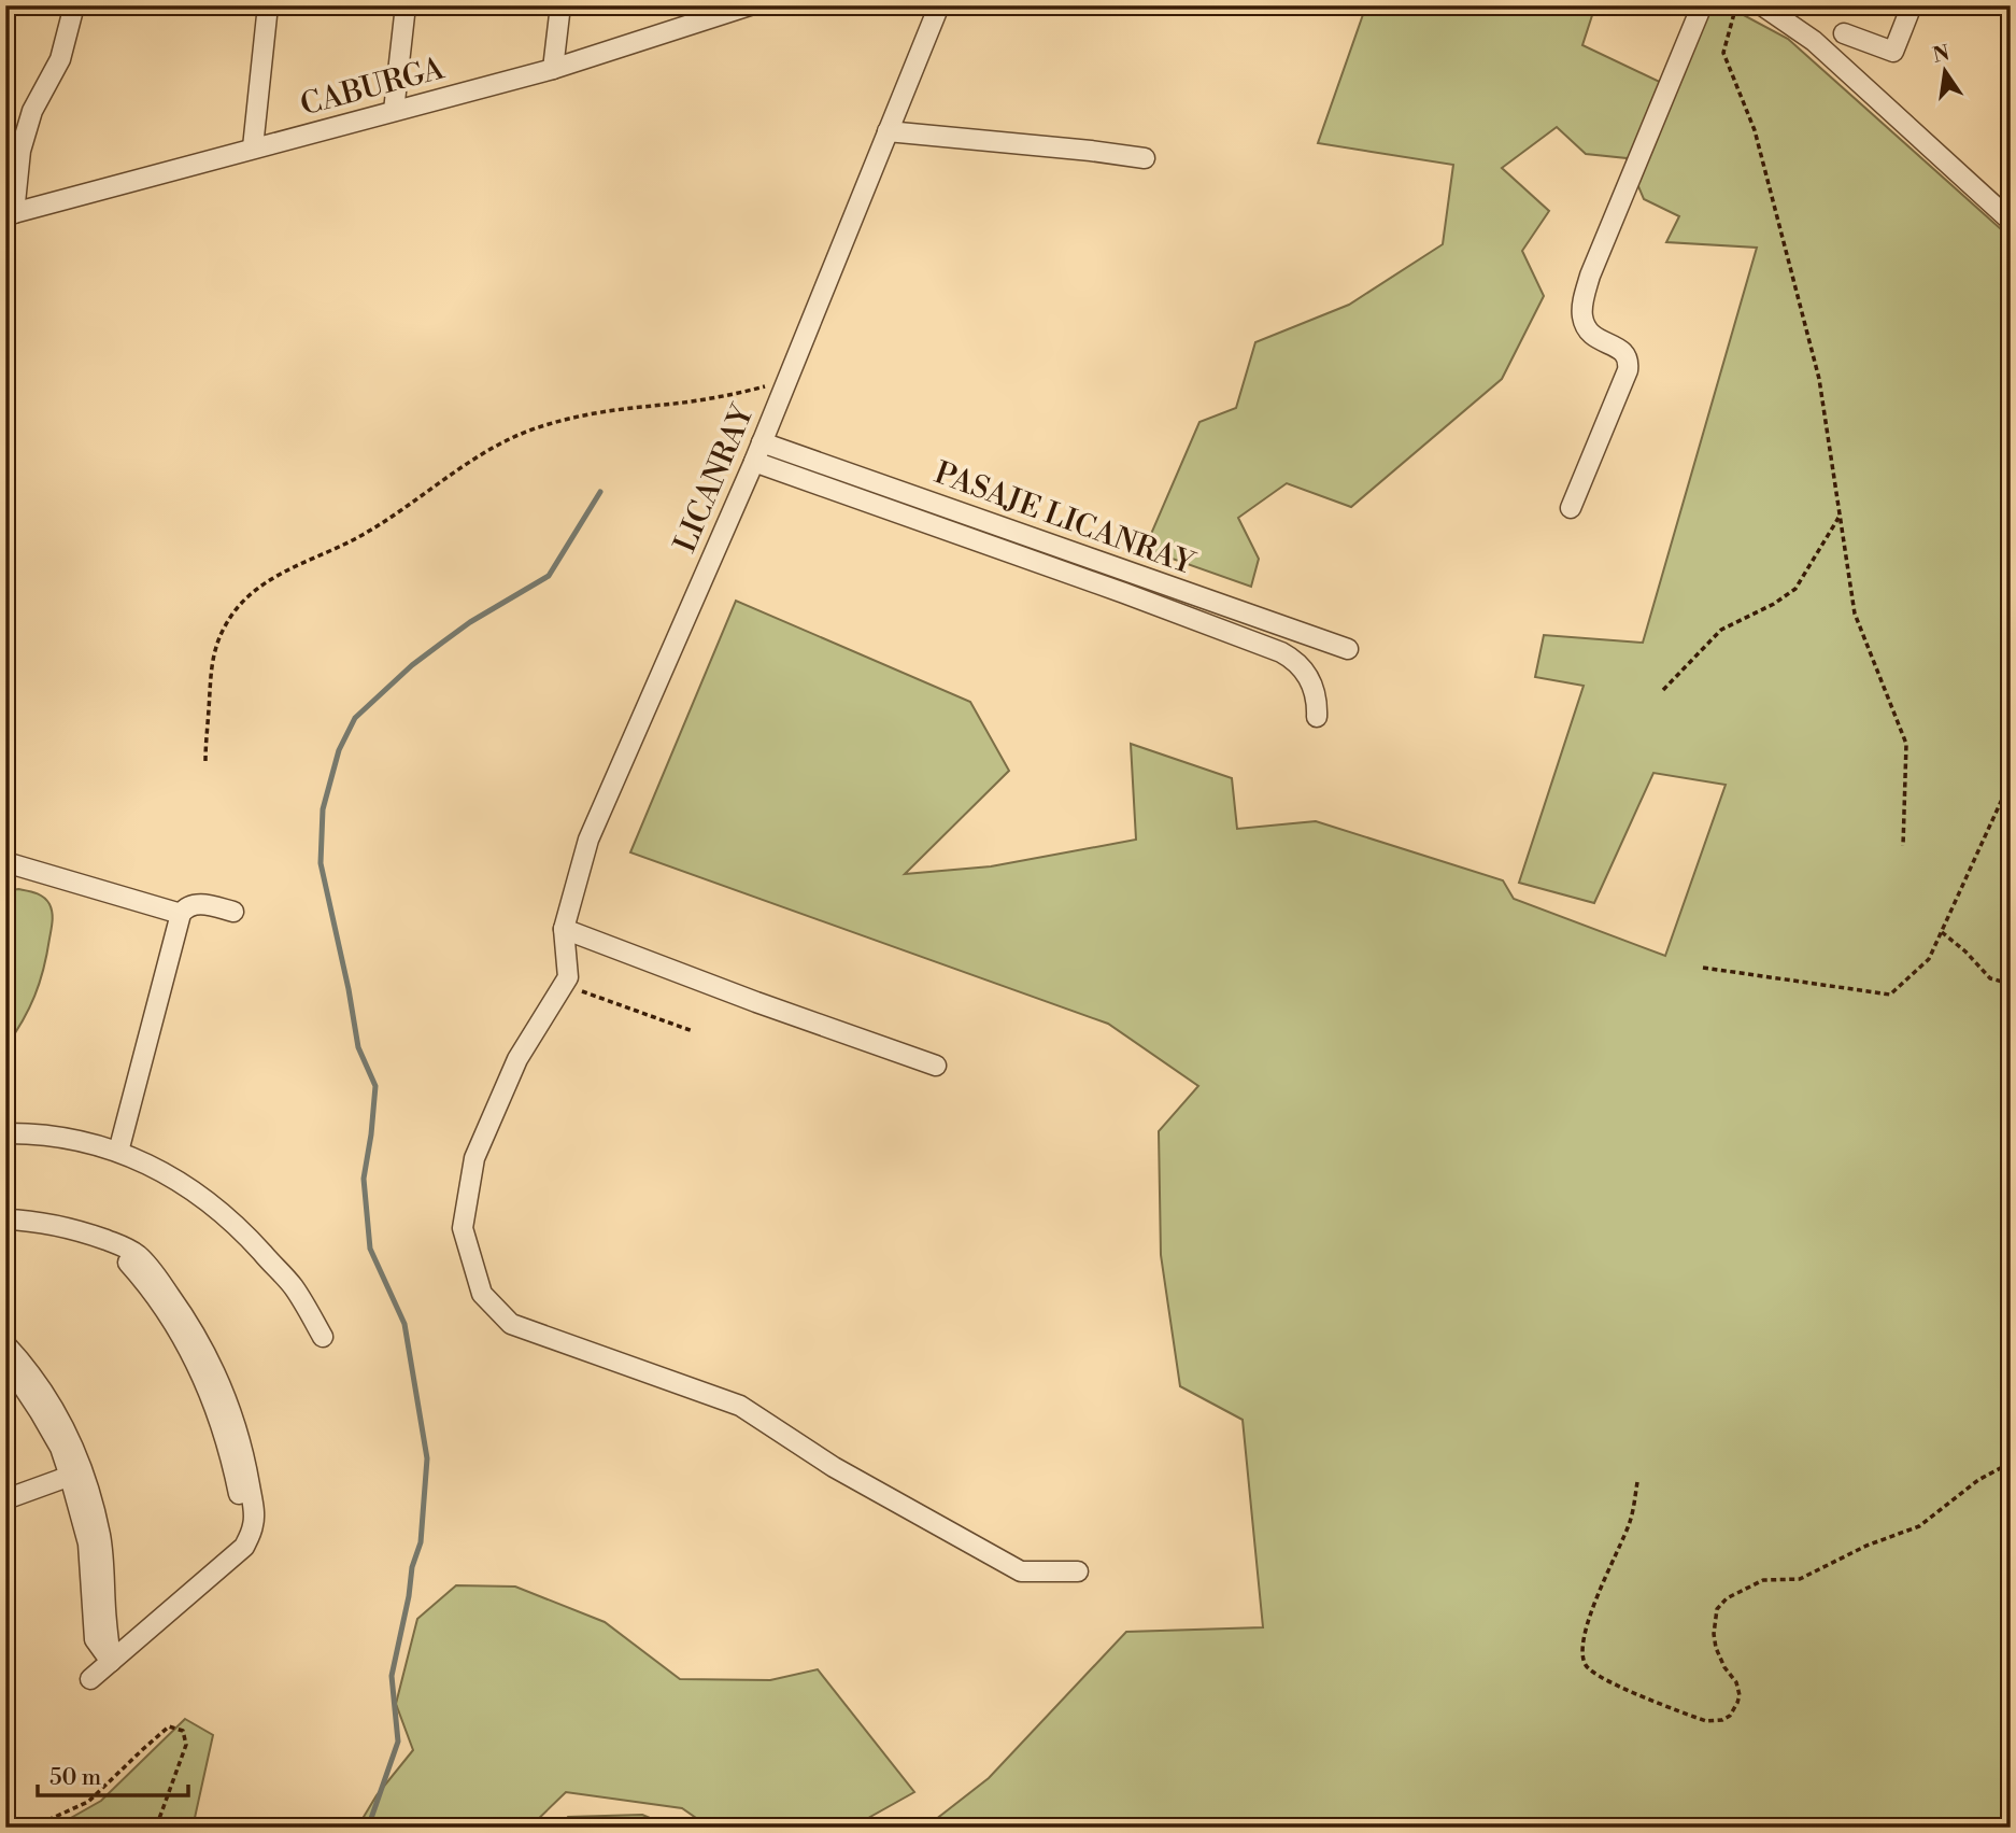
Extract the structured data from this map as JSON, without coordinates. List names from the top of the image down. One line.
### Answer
{"streets":{"street":["CABURGA","LICANRAY","PASAJE LICANRAY"]},"crossings":[["LICANRAY","PASAJE LICANRAY"]],"scale_bar":"50 m","north":"top"}
